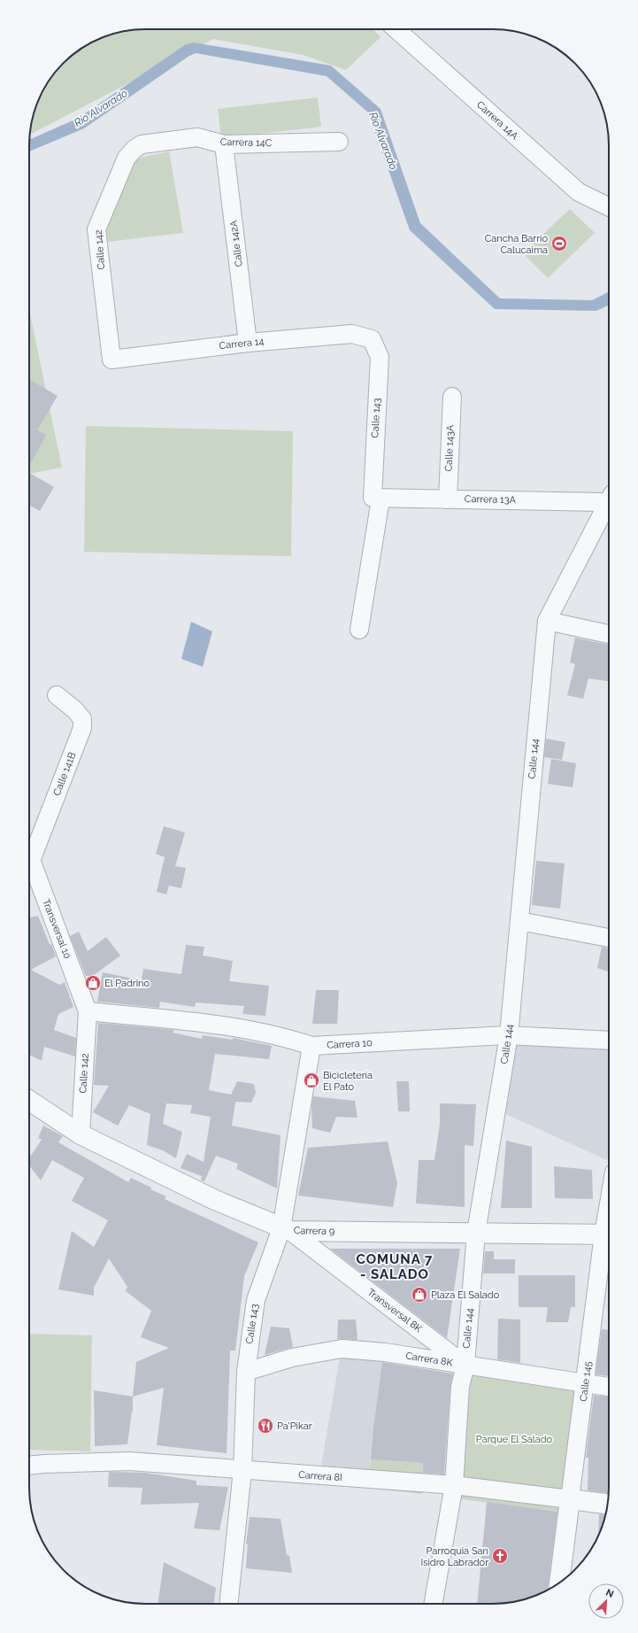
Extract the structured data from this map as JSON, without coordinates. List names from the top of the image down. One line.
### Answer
{"streets":{"street":["Carrera 14A","Carrera 14C","Calle 142A","Calle 142","Carrera 14","Calle 143","Calle 143A","Carrera 13A","Calle 144","Calle 141B","Transversal 10","Carrera 10","Carrera 9","Transversal 8K","Carrera 8K","Calle 145","Carrera 8I"]},"crossings":[["Carrera 14C","Calle 142A"],["Carrera 14C","Calle 142"],["Calle 142A","Carrera 14"],["Calle 142","Carrera 14"],["Calle 142","Transversal 10"],["Calle 142","Carrera 10"],["Calle 142","Carrera 9"],["Carrera 14","Calle 143"],["Calle 143","Carrera 13A"],["Calle 143","Carrera 10"],["Calle 143","Carrera 9"],["Calle 143","Transversal 8K"],["Calle 143","Carrera 8K"],["Calle 143","Carrera 8I"],["Calle 143A","Carrera 13A"],["Calle 144","Carrera 10"],["Calle 144","Carrera 9"],["Calle 144","Transversal 8K"],["Calle 144","Carrera 8K"],["Calle 144","Carrera 8I"],["Transversal 10","Carrera 10"],["Carrera 9","Transversal 8K"],["Carrera 9","Calle 145"],["Transversal 8K","Carrera 8K"],["Carrera 8K","Calle 145"],["Calle 145","Carrera 8I"]],"districts":["COMUNA 7 - SALADO"],"water":["Río Alvarado"],"parks":["Parque El Salado"],"places":{"sports":["Cancha Barrio Calucaima"],"shop":["El Padrino","Bicicletería El Pato","Plaza El Salado"],"restaurant":["Pa'Pikar"],"church":["Parroquia San Isidro Labrador"]},"north":"top right"}
